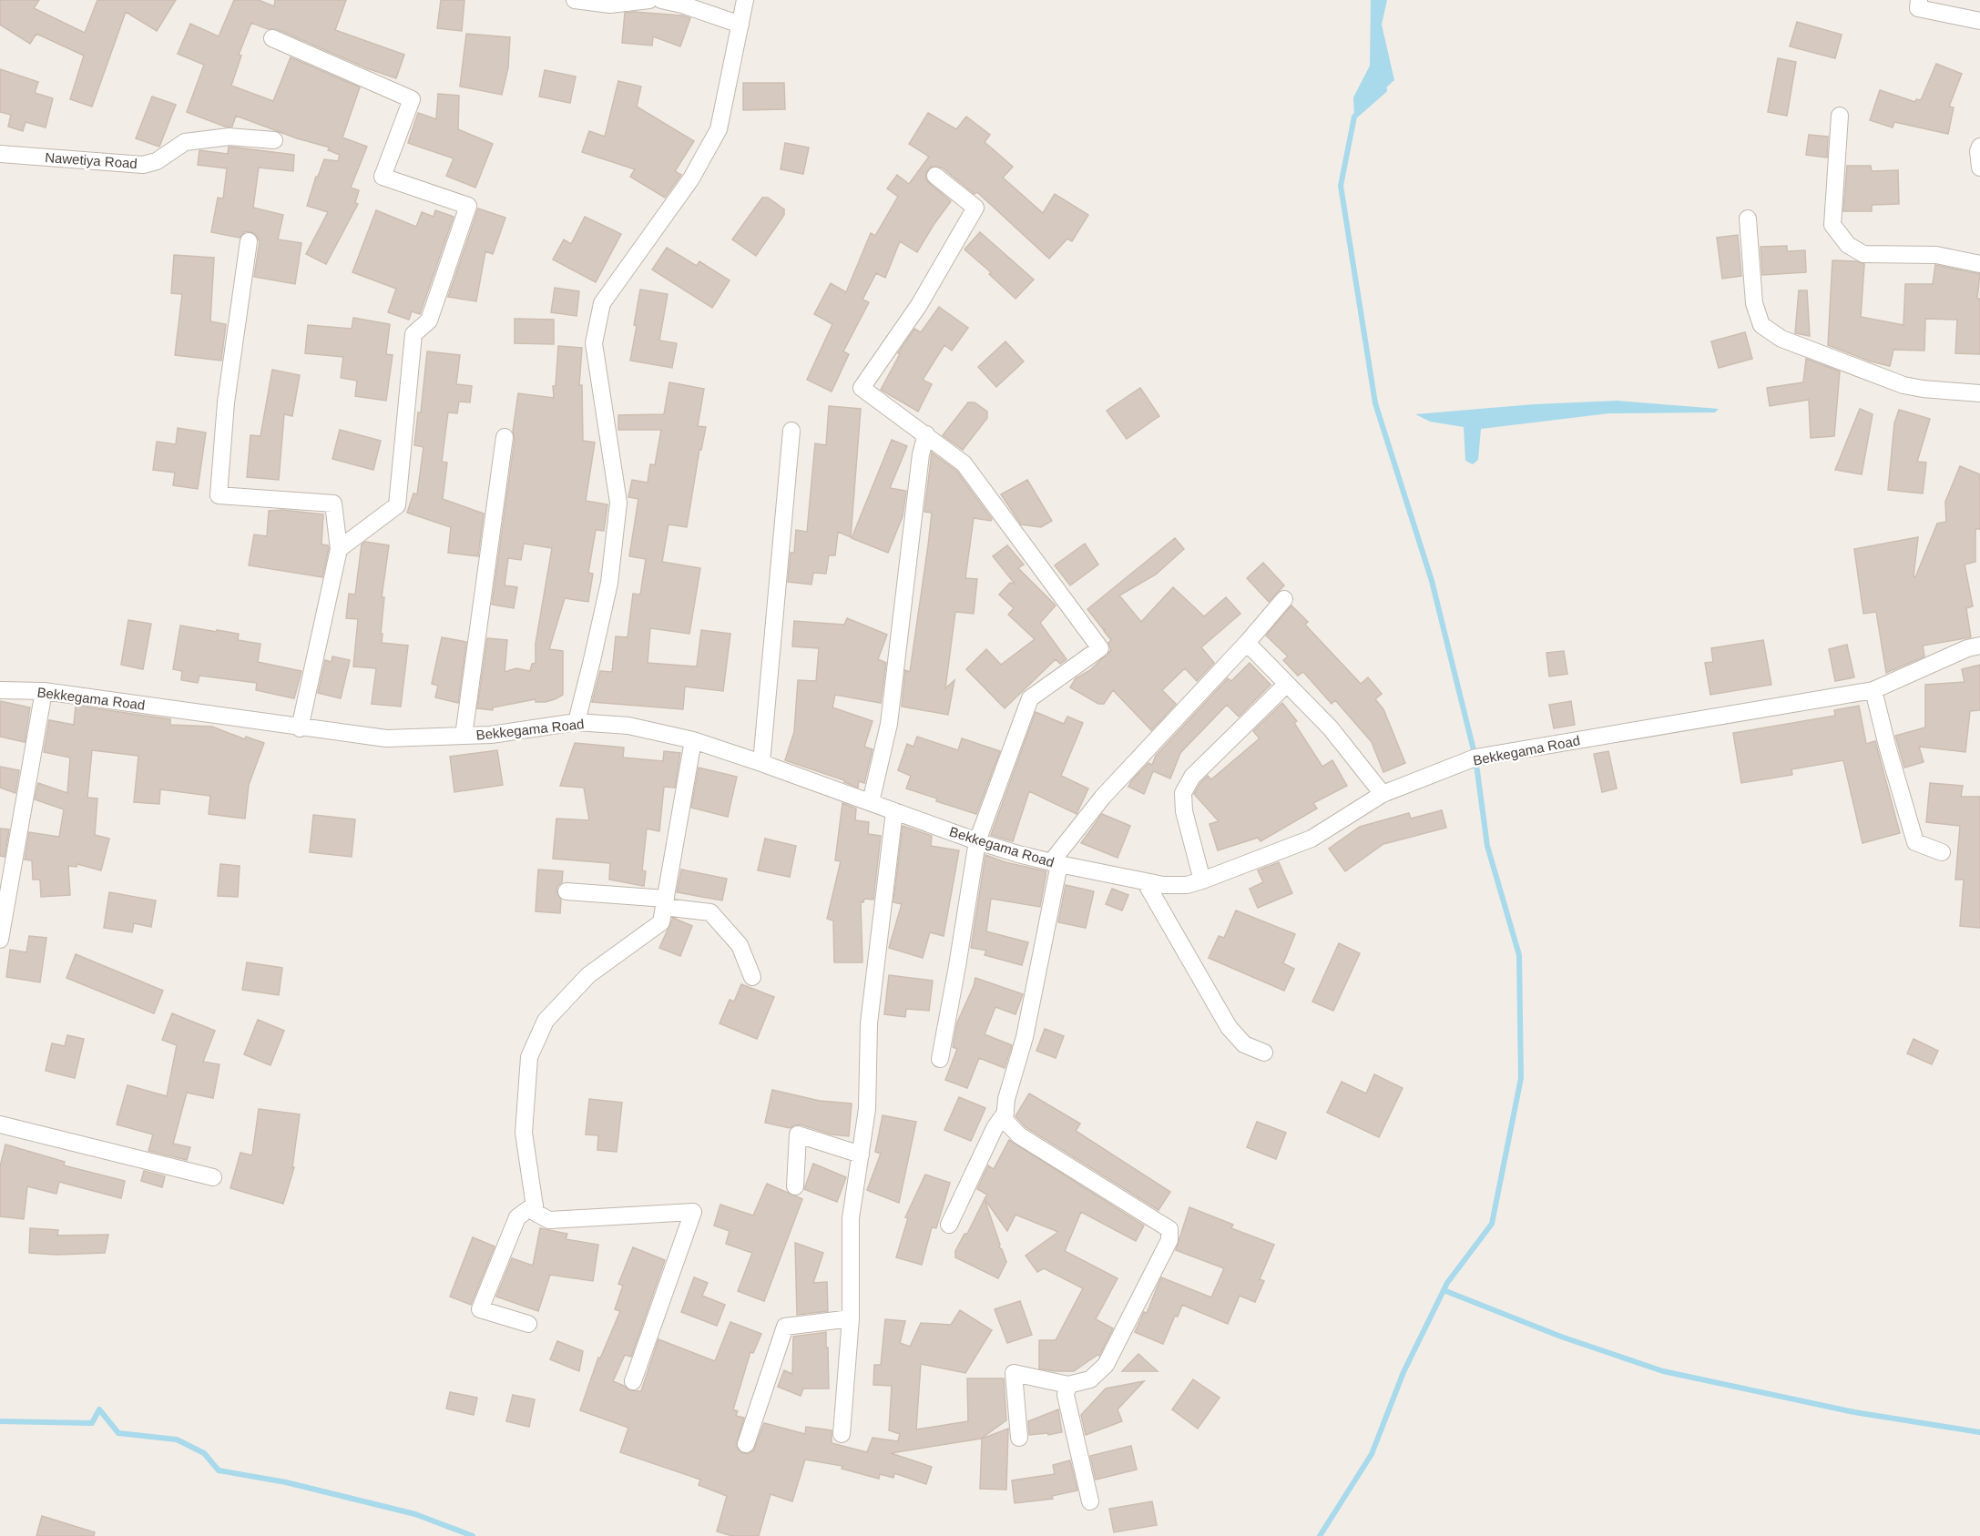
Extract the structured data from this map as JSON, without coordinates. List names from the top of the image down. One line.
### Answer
{"streets":{"street":["Nawetiya Road","Bekkegama Road"]}}
